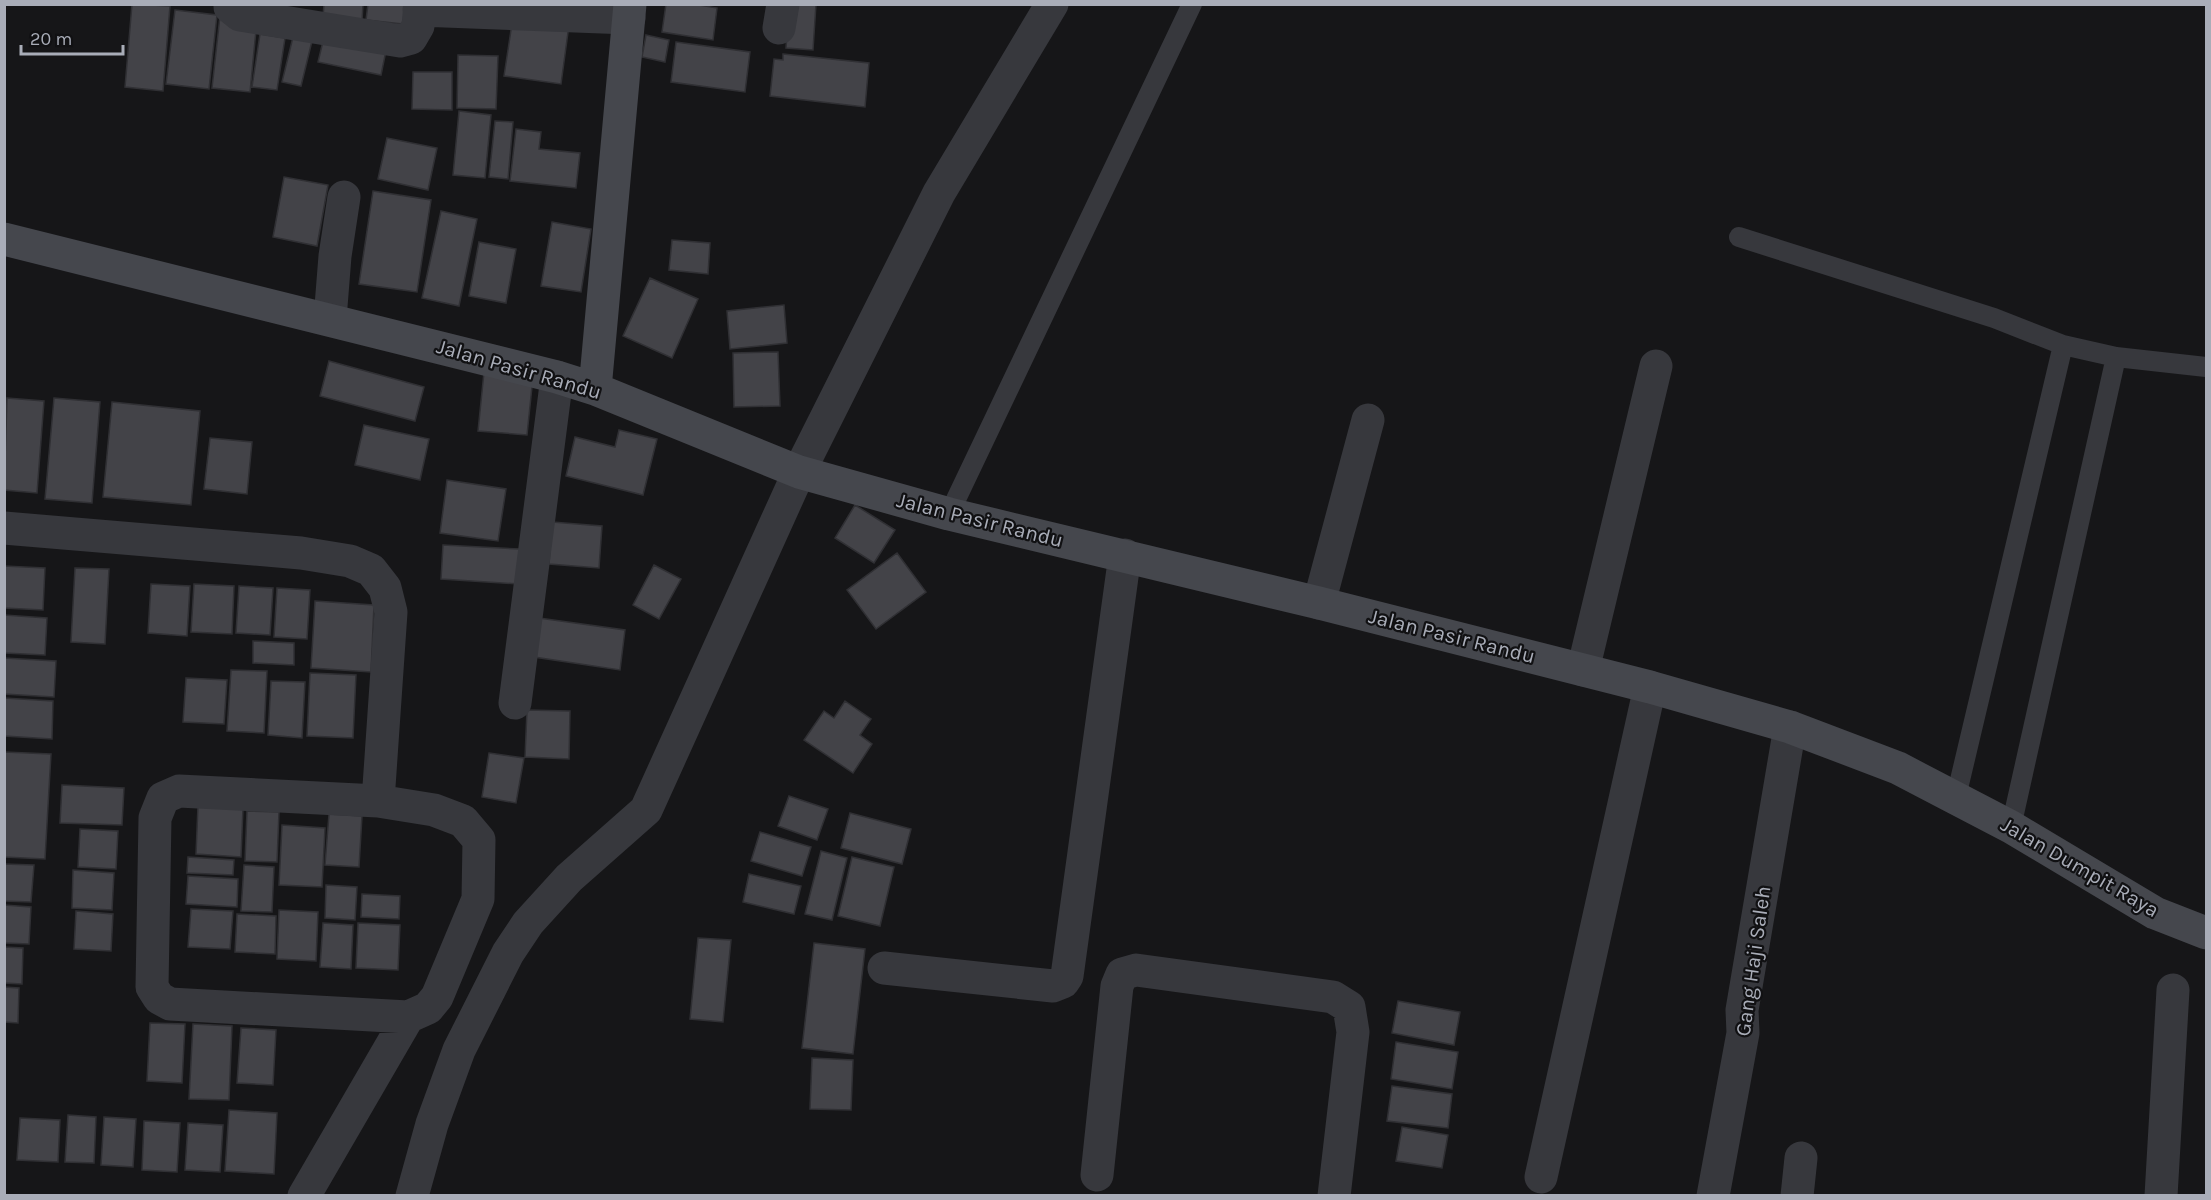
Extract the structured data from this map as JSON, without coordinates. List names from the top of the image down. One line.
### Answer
{"streets":{"main road":["Jalan Pasir Randu","Jalan Dumpit Raya"],"street":["Gang Haji Saleh"]},"crossings":[["Jalan Pasir Randu","Jalan Dumpit Raya"],["Jalan Pasir Randu","Gang Haji Saleh"]],"scale_bar":"20 m"}
